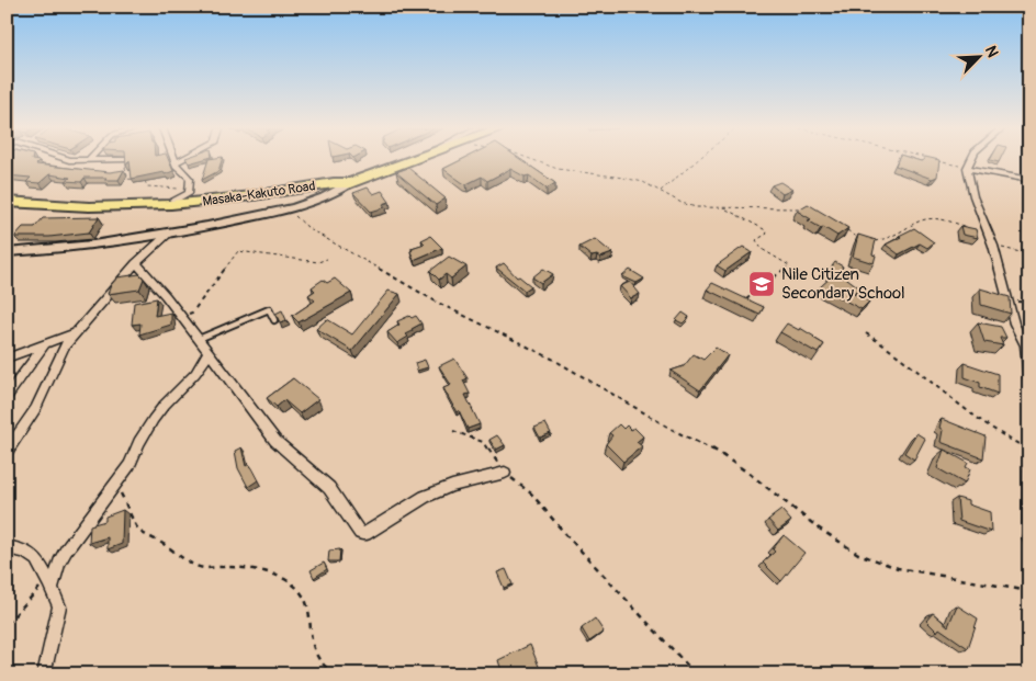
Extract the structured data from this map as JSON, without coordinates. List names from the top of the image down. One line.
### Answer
{"streets":{"highway":["Masaka-Kakuto Road"]},"places":{"school or university":["Nile Citizen Secondary School"]},"north":"top right"}
